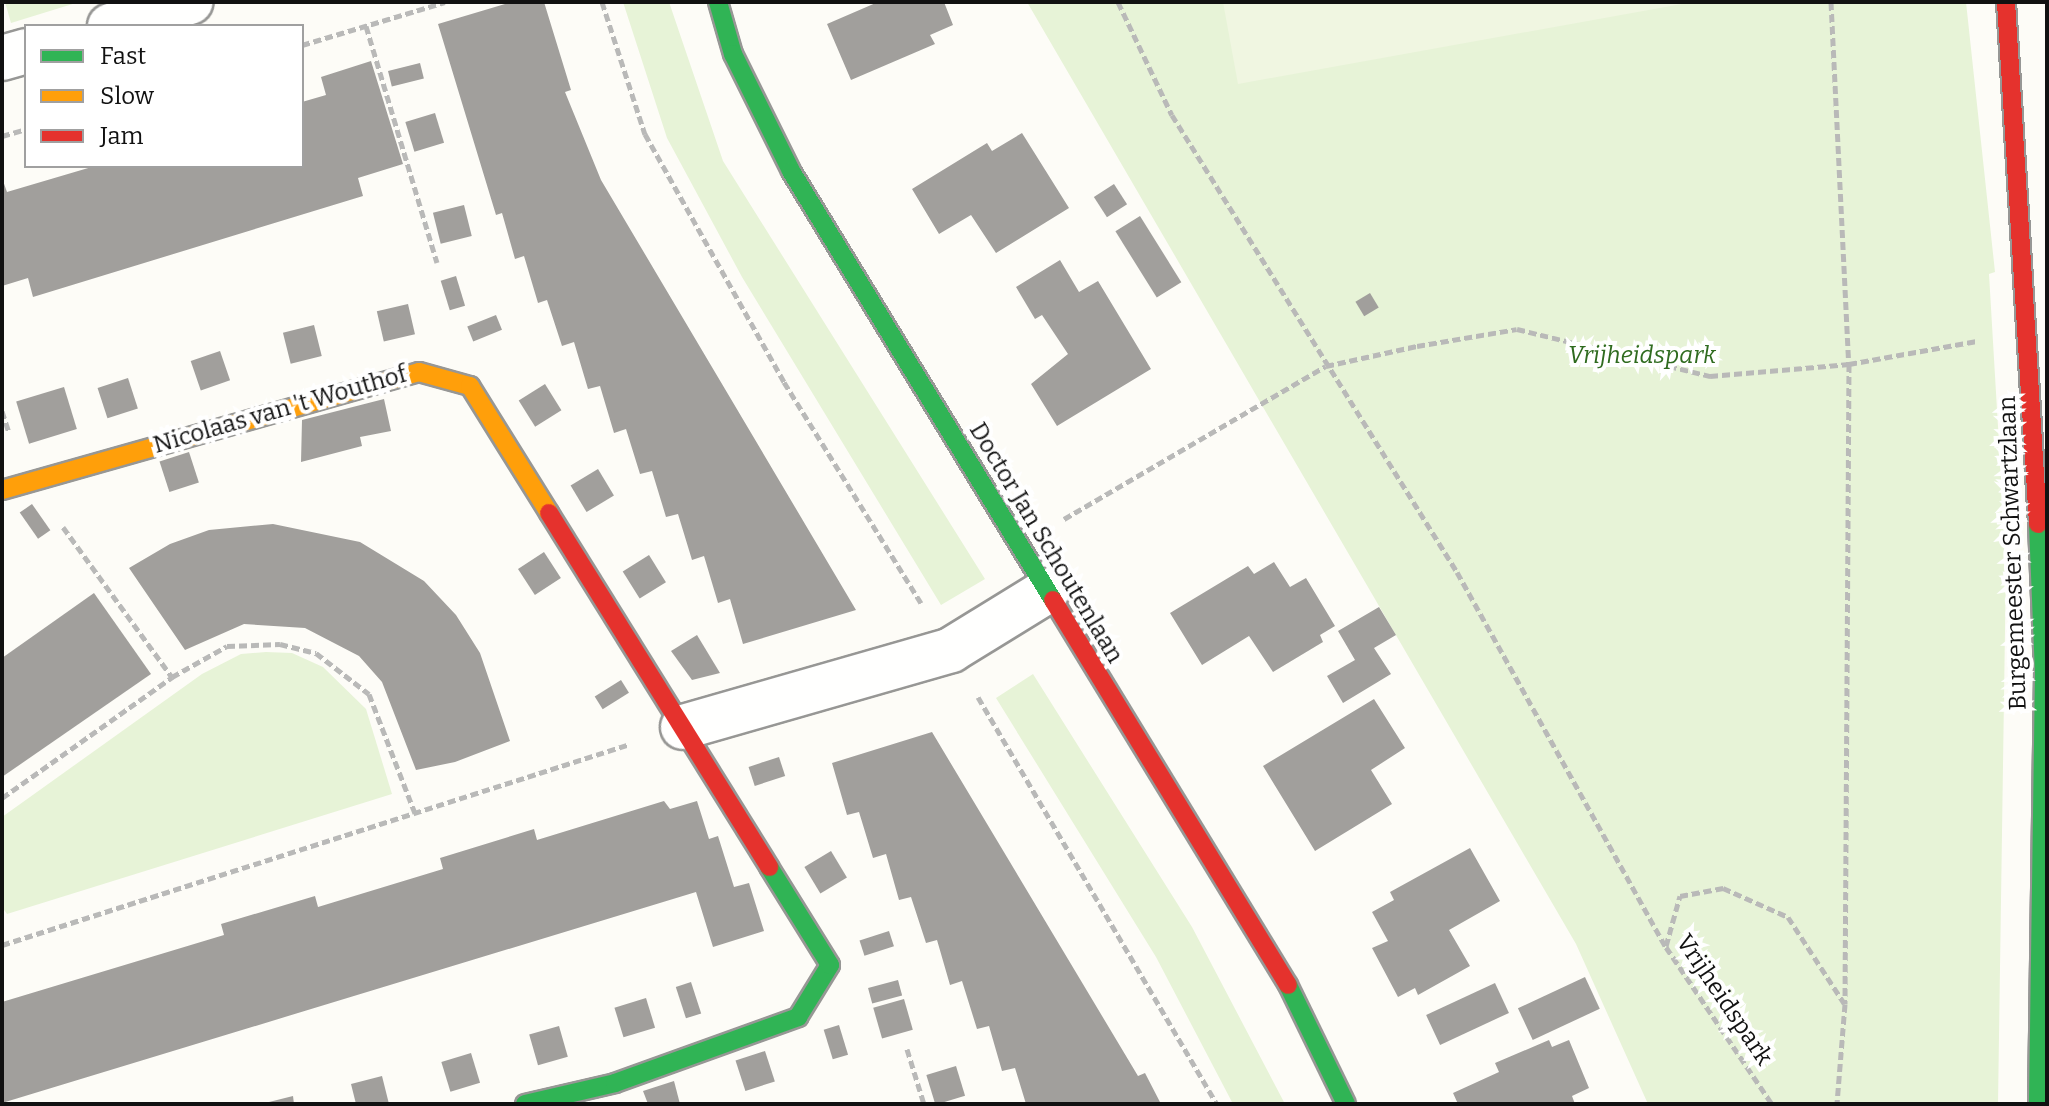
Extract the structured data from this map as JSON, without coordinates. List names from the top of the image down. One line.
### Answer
{"streets":{"street":["Nicolaas van 't Wouthof","Doctor Jan Schoutenlaan","Burgemeester Schwartzlaan"],"path":["Vrijheidspark"]},"parks":["Vrijheidspark"],"legend":["Fast","Slow","Jam"]}
